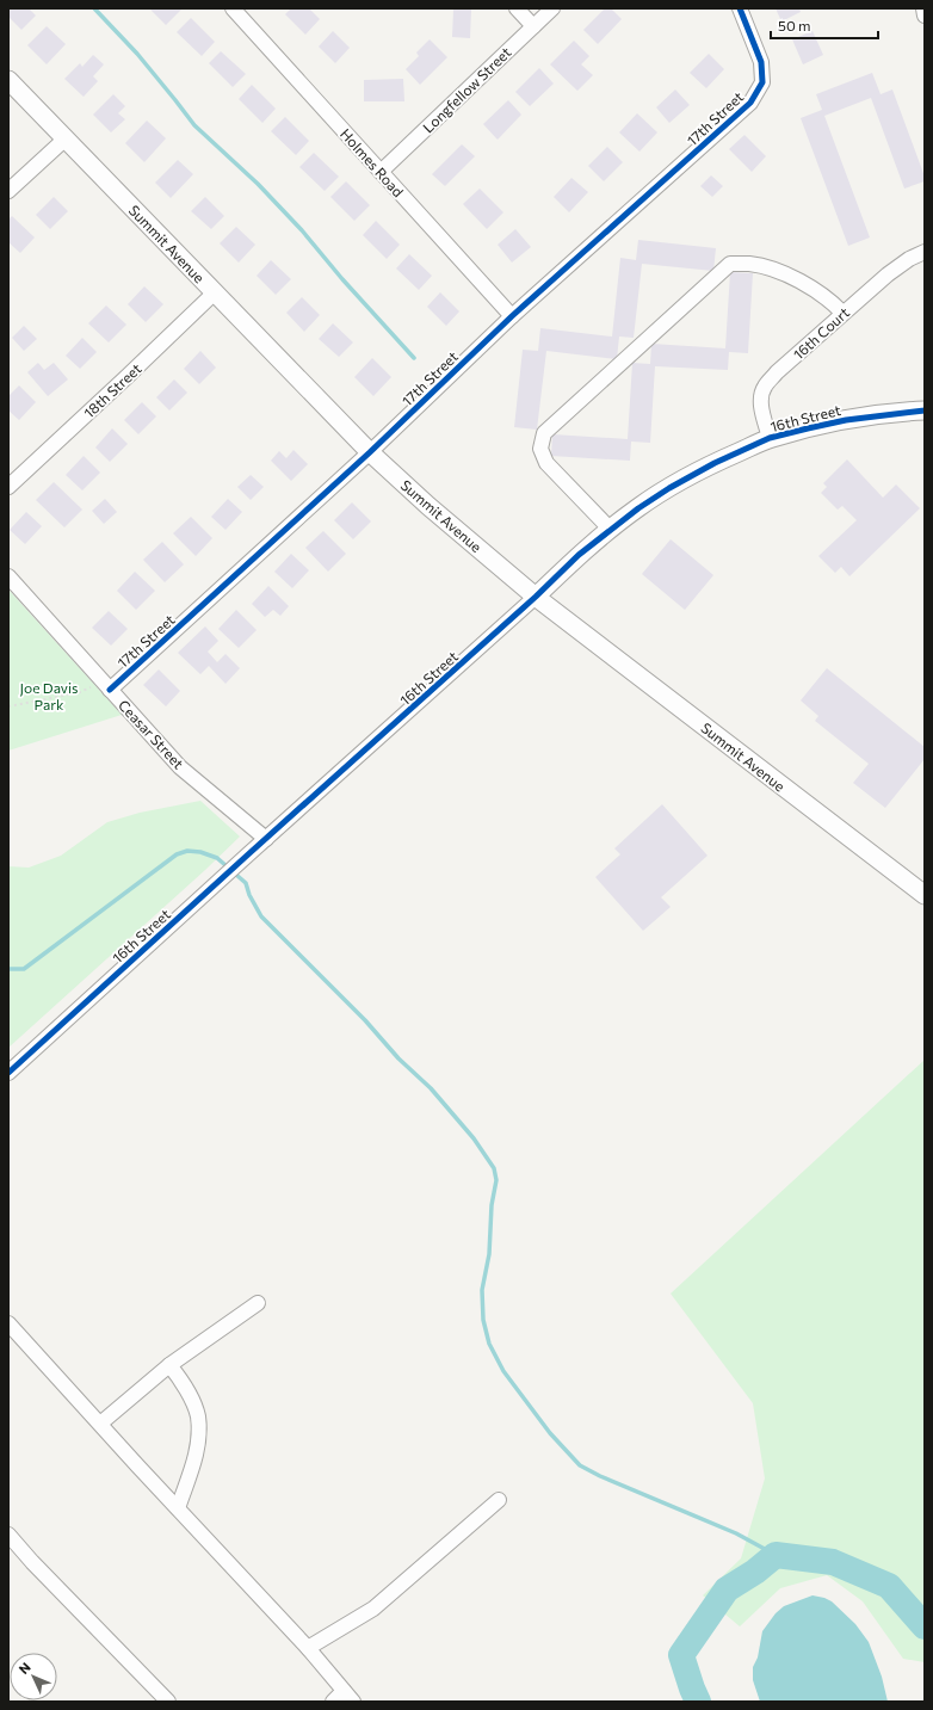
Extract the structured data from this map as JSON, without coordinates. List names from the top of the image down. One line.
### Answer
{"streets":{"main road":["Summit Avenue","16th Street"],"street":["Longfellow Street","17th Street","Holmes Road","16th Court","18th Street","Ceasar Street"]},"crossings":[["Longfellow Street","Holmes Road"],["17th Street","Holmes Road"],["17th Street","Summit Avenue"],["17th Street","Ceasar Street"],["Summit Avenue","18th Street"],["Summit Avenue","16th Street"],["16th Court","16th Street"],["16th Street","Ceasar Street"]],"parks":["Joe Davis Park"],"scale_bar":"50 m","north":"top left"}
